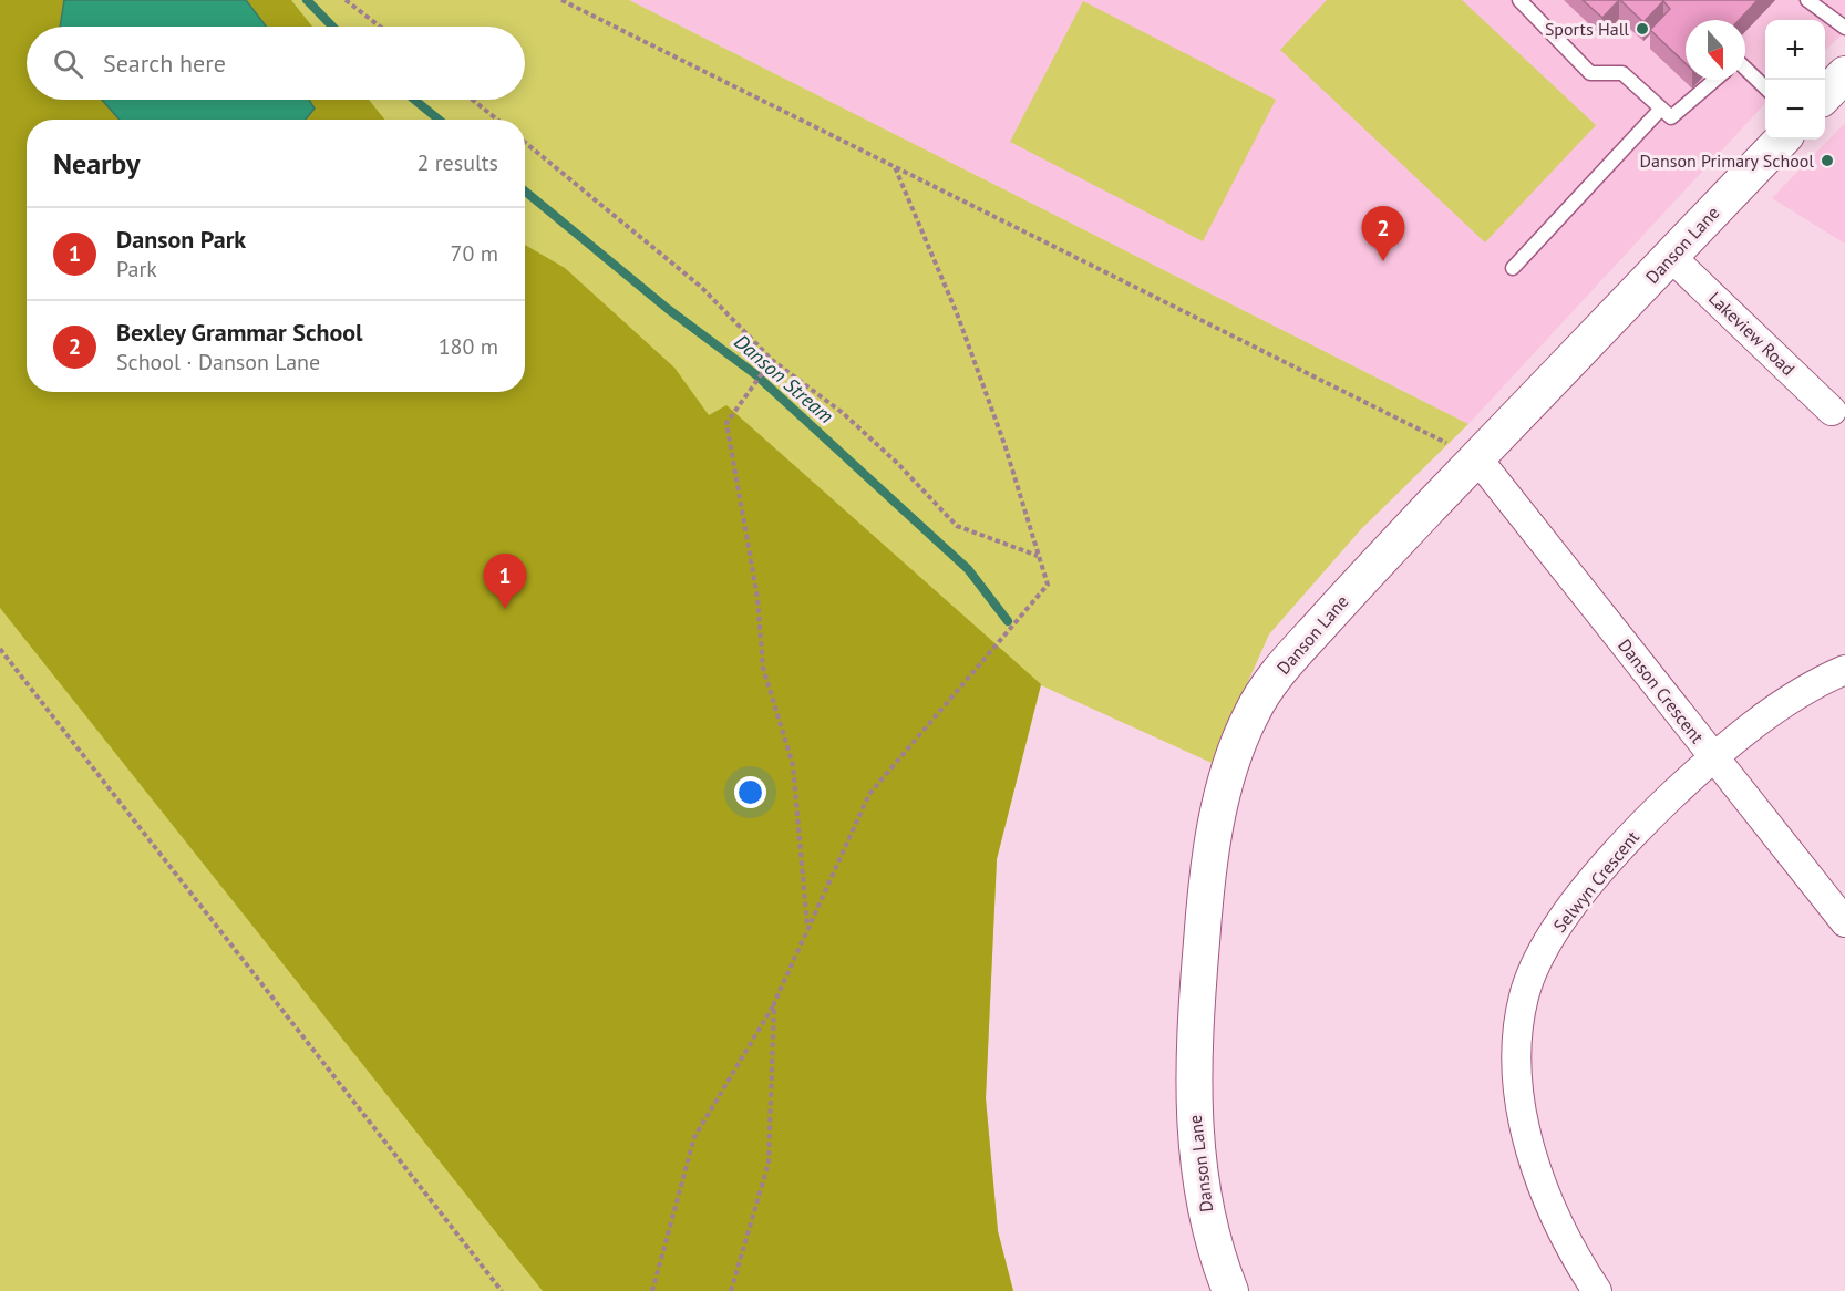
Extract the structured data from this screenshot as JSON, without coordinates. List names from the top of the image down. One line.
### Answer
{"streets":{"street":["Danson Lane","Lakeview Road","Danson Crescent","Selwyn Crescent"]},"crossings":[["Danson Lane","Lakeview Road"],["Danson Lane","Danson Crescent"],["Danson Crescent","Selwyn Crescent"]],"water":["Danson Stream"],"places":["Sports Hall","Danson Primary School"],"north":"bottom","page":{"map_buttons":["+","−"],"search":"Search here","heading":["Nearby","2 results"],"pins":["2","1"],"list":[{"mark":"1","name":"Danson Park","note":"Park","value":"70 m"},{"mark":"2","name":"Bexley Grammar School","note":"School · Danson Lane","value":"180 m"}]}}
